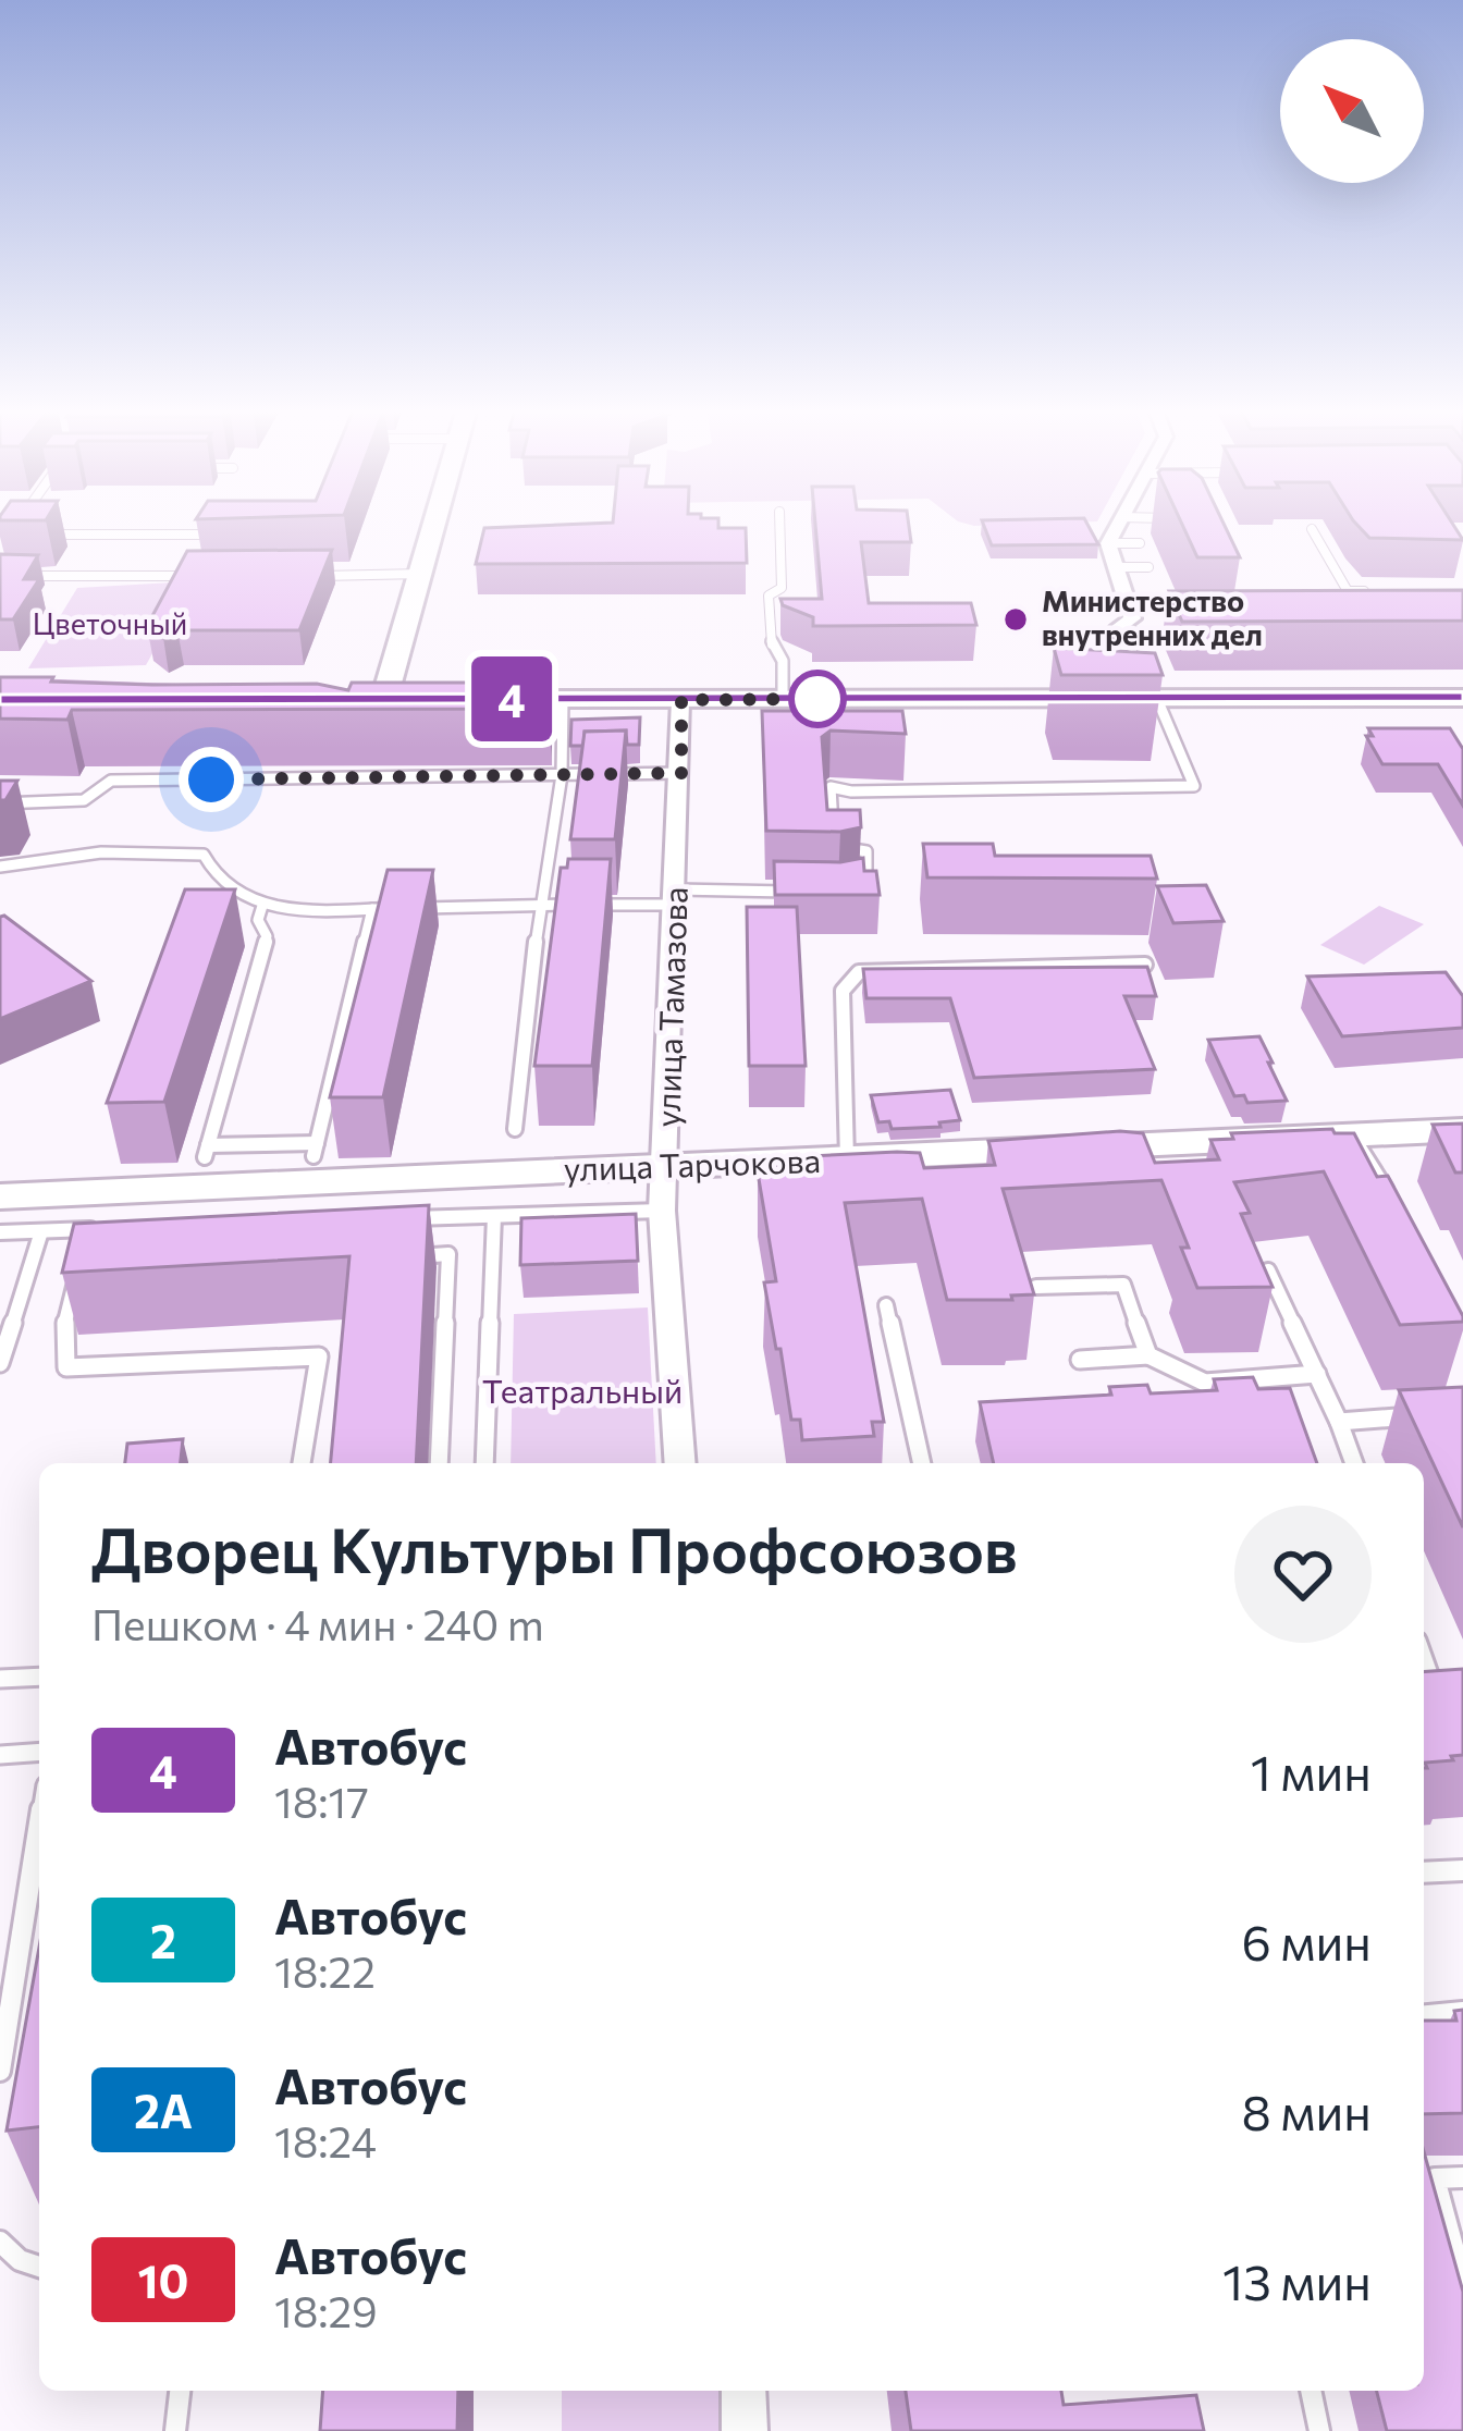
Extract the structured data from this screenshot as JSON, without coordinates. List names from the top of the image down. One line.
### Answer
{"streets":{"street":["улица Тамазова","улица Тарчокова"]},"crossings":[["улица Тамазова","улица Тарчокова"]],"parks":["Цветочный","Театральный"],"places":["Министерство внутренних дел"],"lines":["bus line 4"],"north":"top left","page":{"on_map":"4","heading":["Дворец Культуры Профсоюзов","Пешком · 4 мин · 240 m"],"list":[{"mark":"4","name":"Автобус","note":"18:17","value":"1 мин"},{"mark":"2","name":"Автобус","note":"18:22","value":"6 мин"},{"mark":"2А","name":"Автобус","note":"18:24","value":"8 мин"},{"mark":"10","name":"Автобус","note":"18:29","value":"13 мин"}]}}
